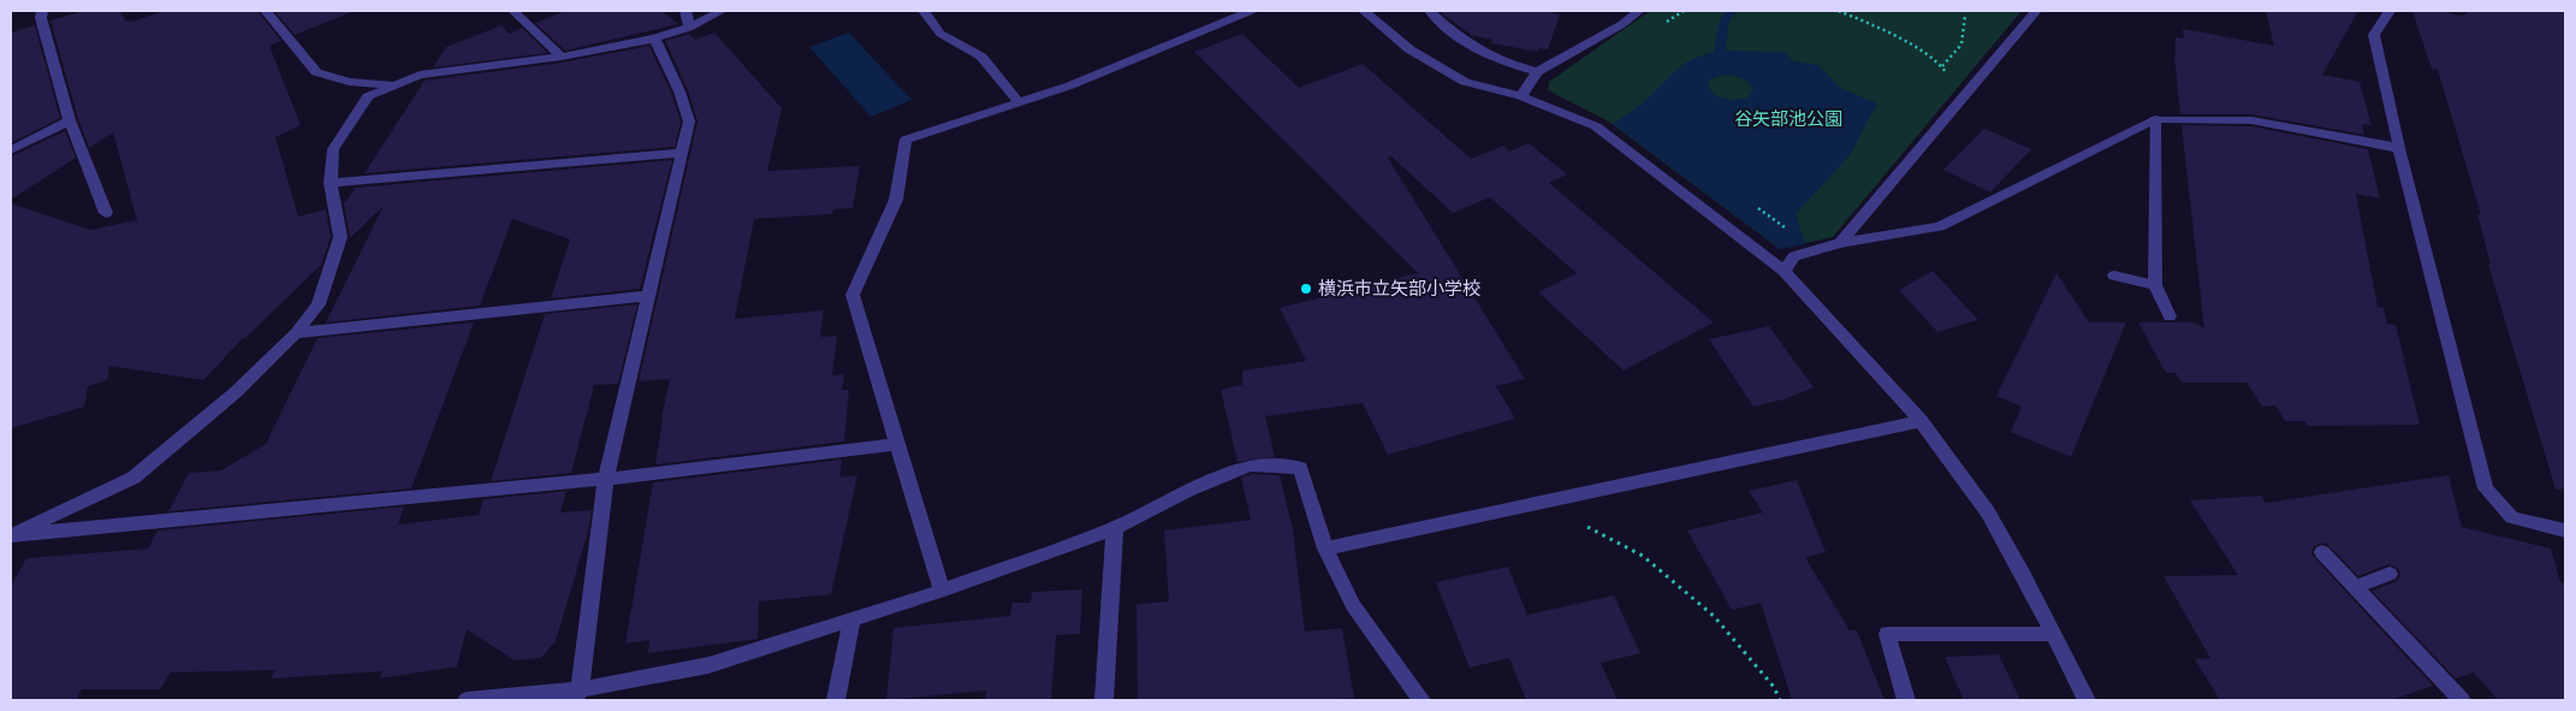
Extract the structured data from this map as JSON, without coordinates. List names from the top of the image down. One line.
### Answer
{"parks":["谷矢部池公園"],"places":["横浜市立矢部小学校"]}
